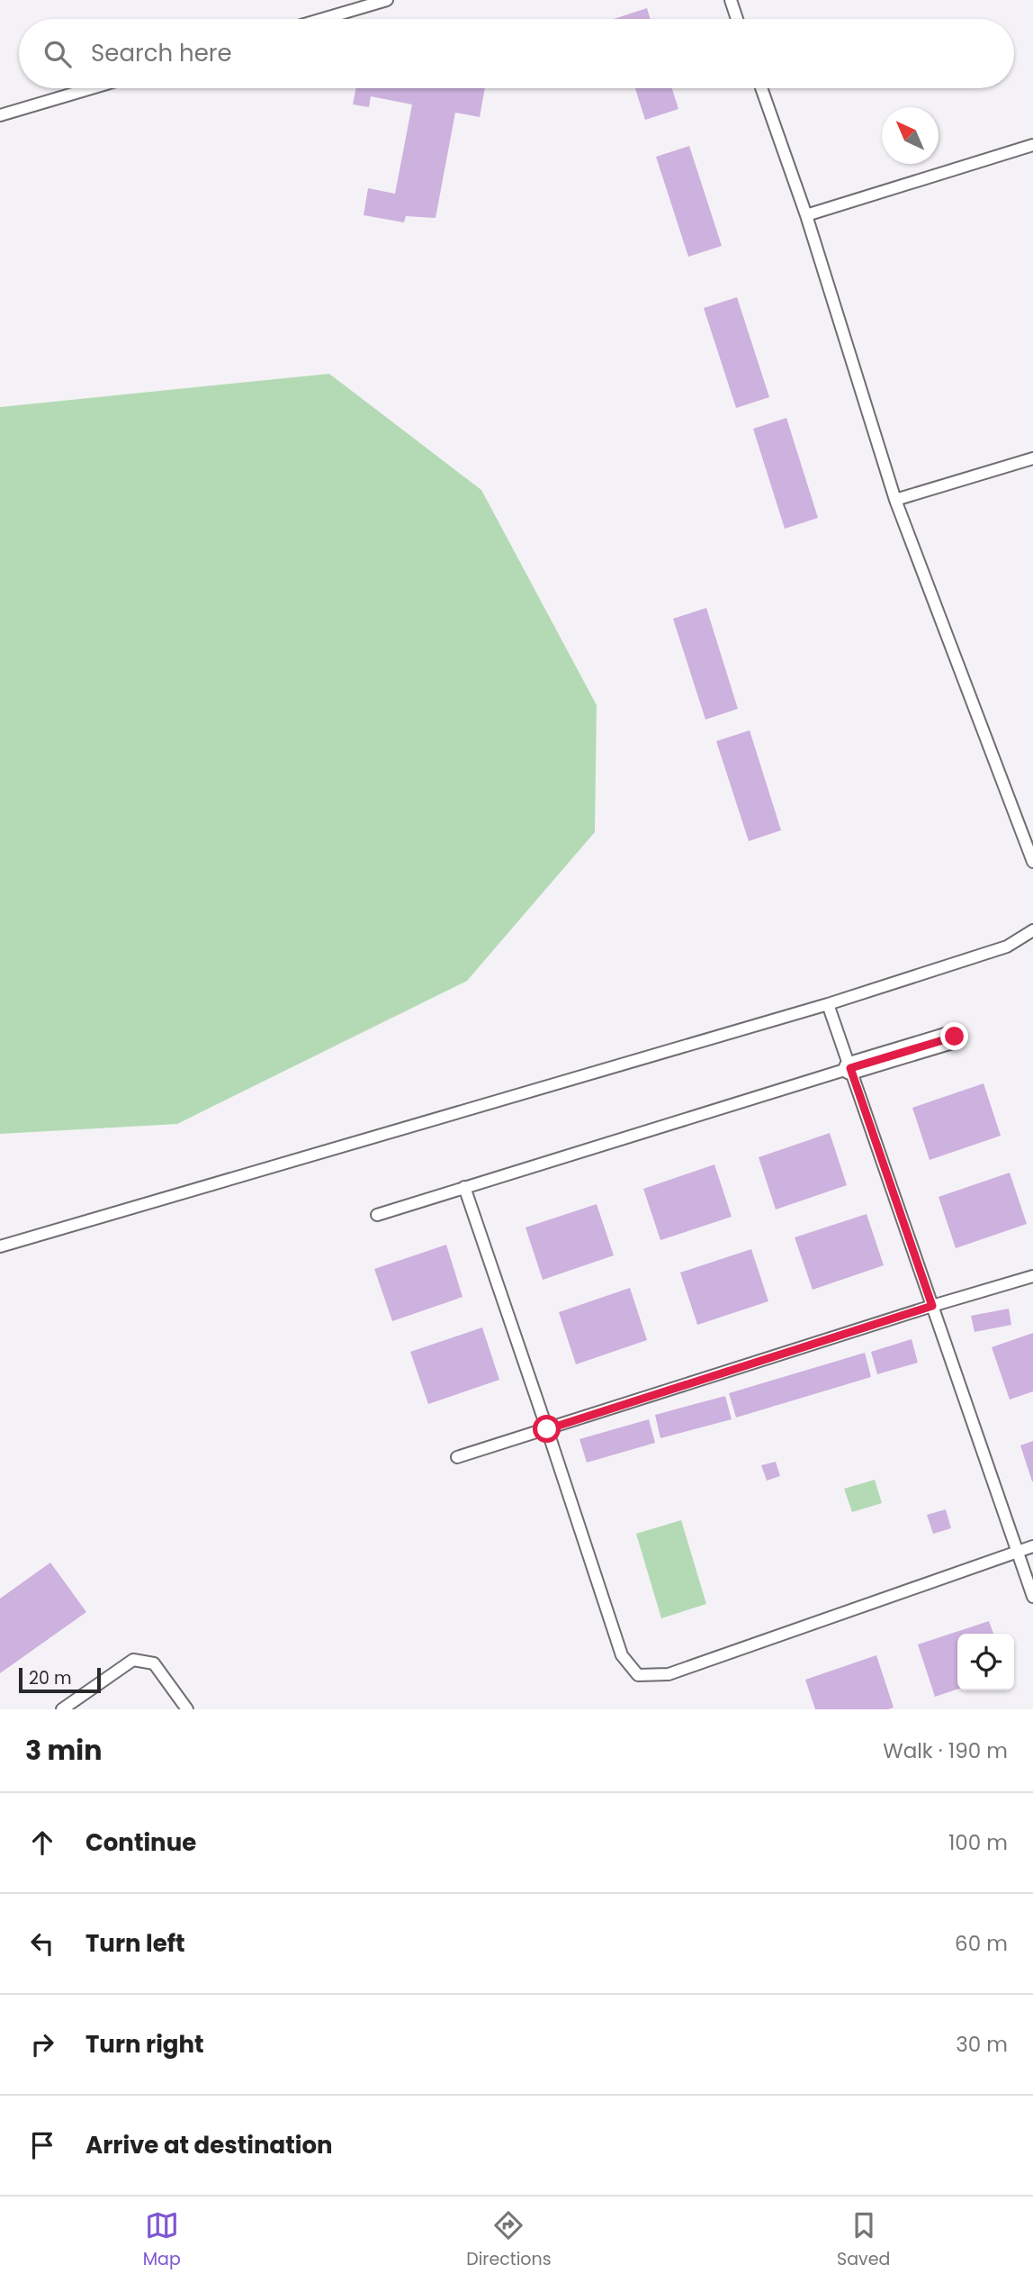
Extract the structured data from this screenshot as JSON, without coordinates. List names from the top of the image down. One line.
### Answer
{"scale_bar":"20 m","north":"top left","page":{"search":"Search here","scale":"20 m","heading":["3 min","Walk · 190 m"],"list":[["Continue","100 m"],["Turn left","60 m"],["Turn right","30 m"],"Arrive at destination"],"nav":["Map","Directions","Saved"]}}
